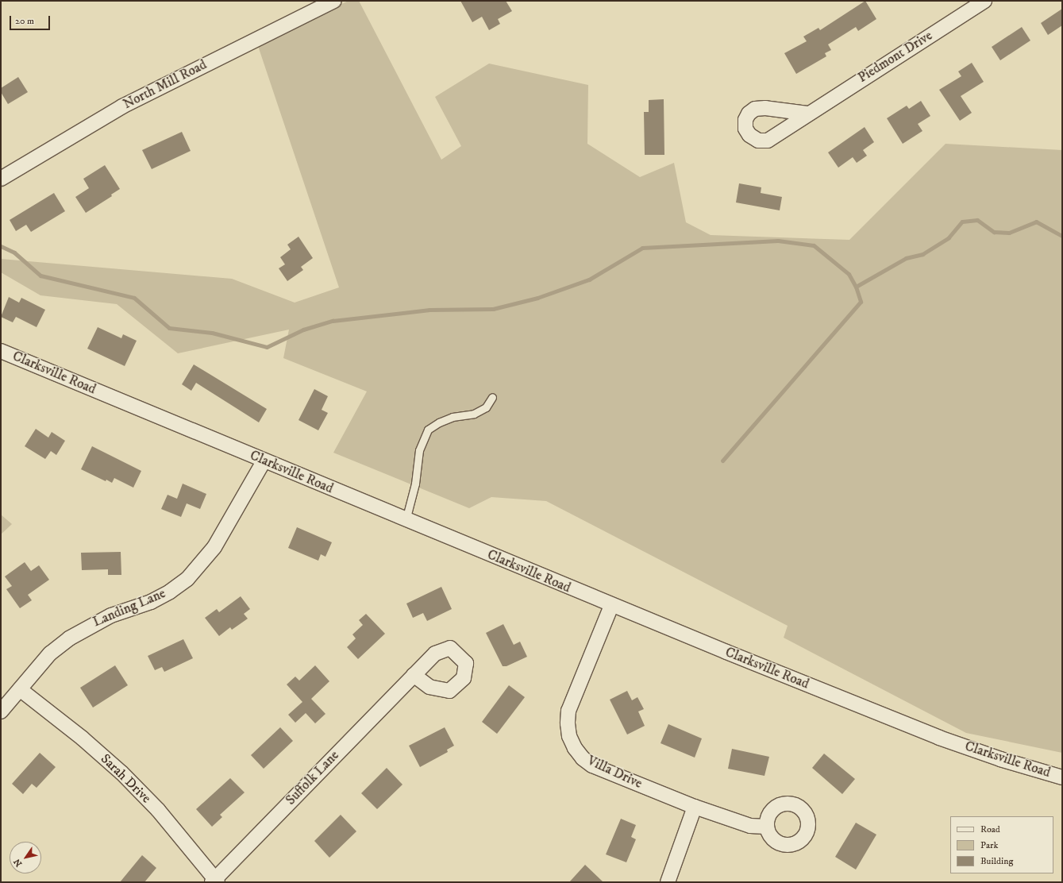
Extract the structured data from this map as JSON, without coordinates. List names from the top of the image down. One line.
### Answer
{"streets":{"street":["Piedmont Drive","North Mill Road","Clarksville Road","Landing Lane","Villa Drive","Suffolk Lane","Sarah Drive"]},"crossings":[["Clarksville Road","Landing Lane"],["Clarksville Road","Villa Drive"],["Landing Lane","Sarah Drive"],["Suffolk Lane","Sarah Drive"]],"legend":["Road","Park","Building"],"scale_bar":"20 m","north":"bottom left"}
